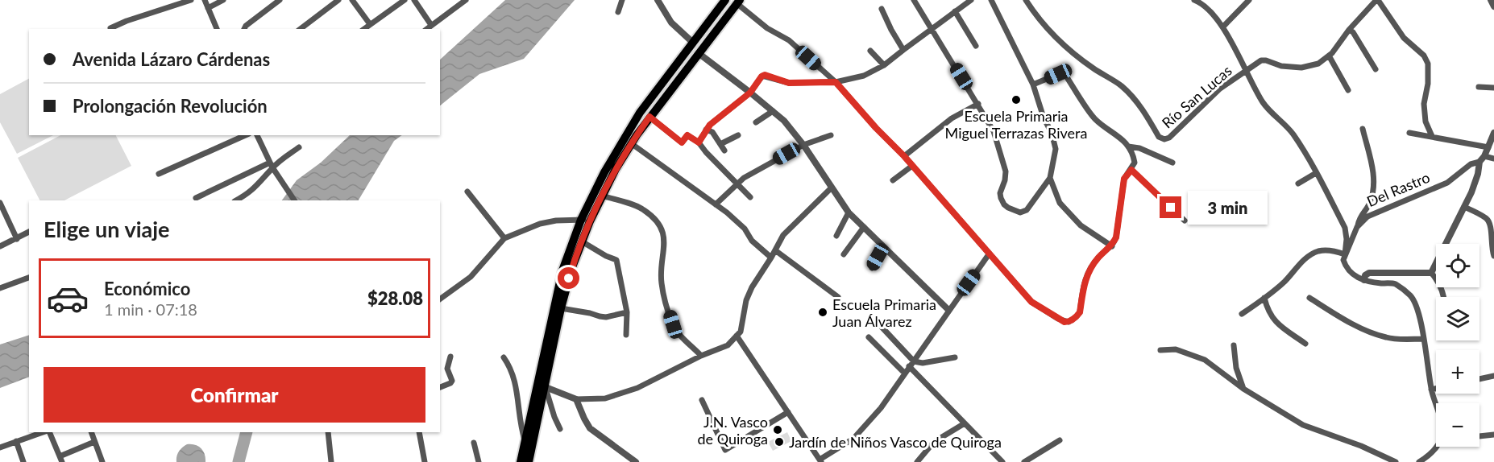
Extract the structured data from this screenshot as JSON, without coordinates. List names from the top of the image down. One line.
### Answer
{"streets":{"street":["Río San Lucas","Del Rastro"]},"places":["Escuela Primaria Miguel Terrazas Rivera","Escuela Primaria Juan Álvarez","J.N. Vasco de Quiroga","Jardín de Niños Vasco de Quiroga"],"page":{"banner":["Avenida Lázaro Cárdenas","Prolongación Revolución"],"bubble":"3 min","heading":"Elige un viaje","map_buttons":["+","−"],"list":[{"name":"Económico","note":"1 min · 07:18","value":"$28.08"}],"buttons":"Confirmar"}}
